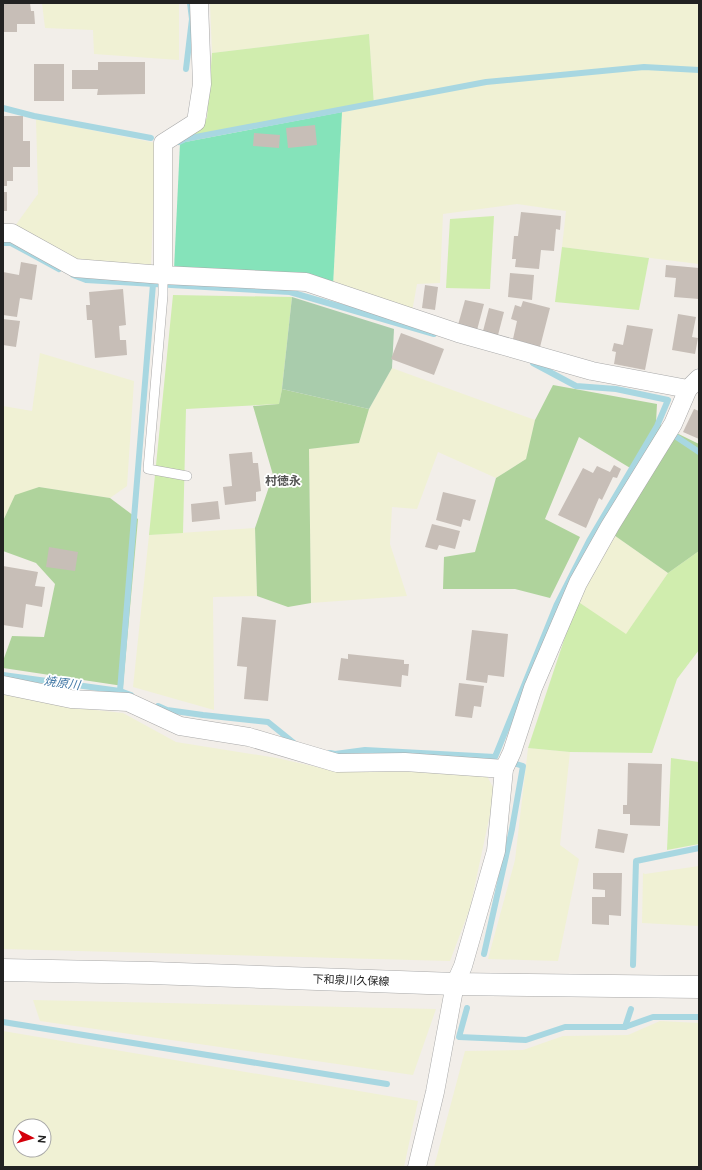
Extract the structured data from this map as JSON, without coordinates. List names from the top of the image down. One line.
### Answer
{"streets":{"street":["下和泉川久保線"]},"districts":["村徳永"],"water":["焼原川"],"north":"right"}
